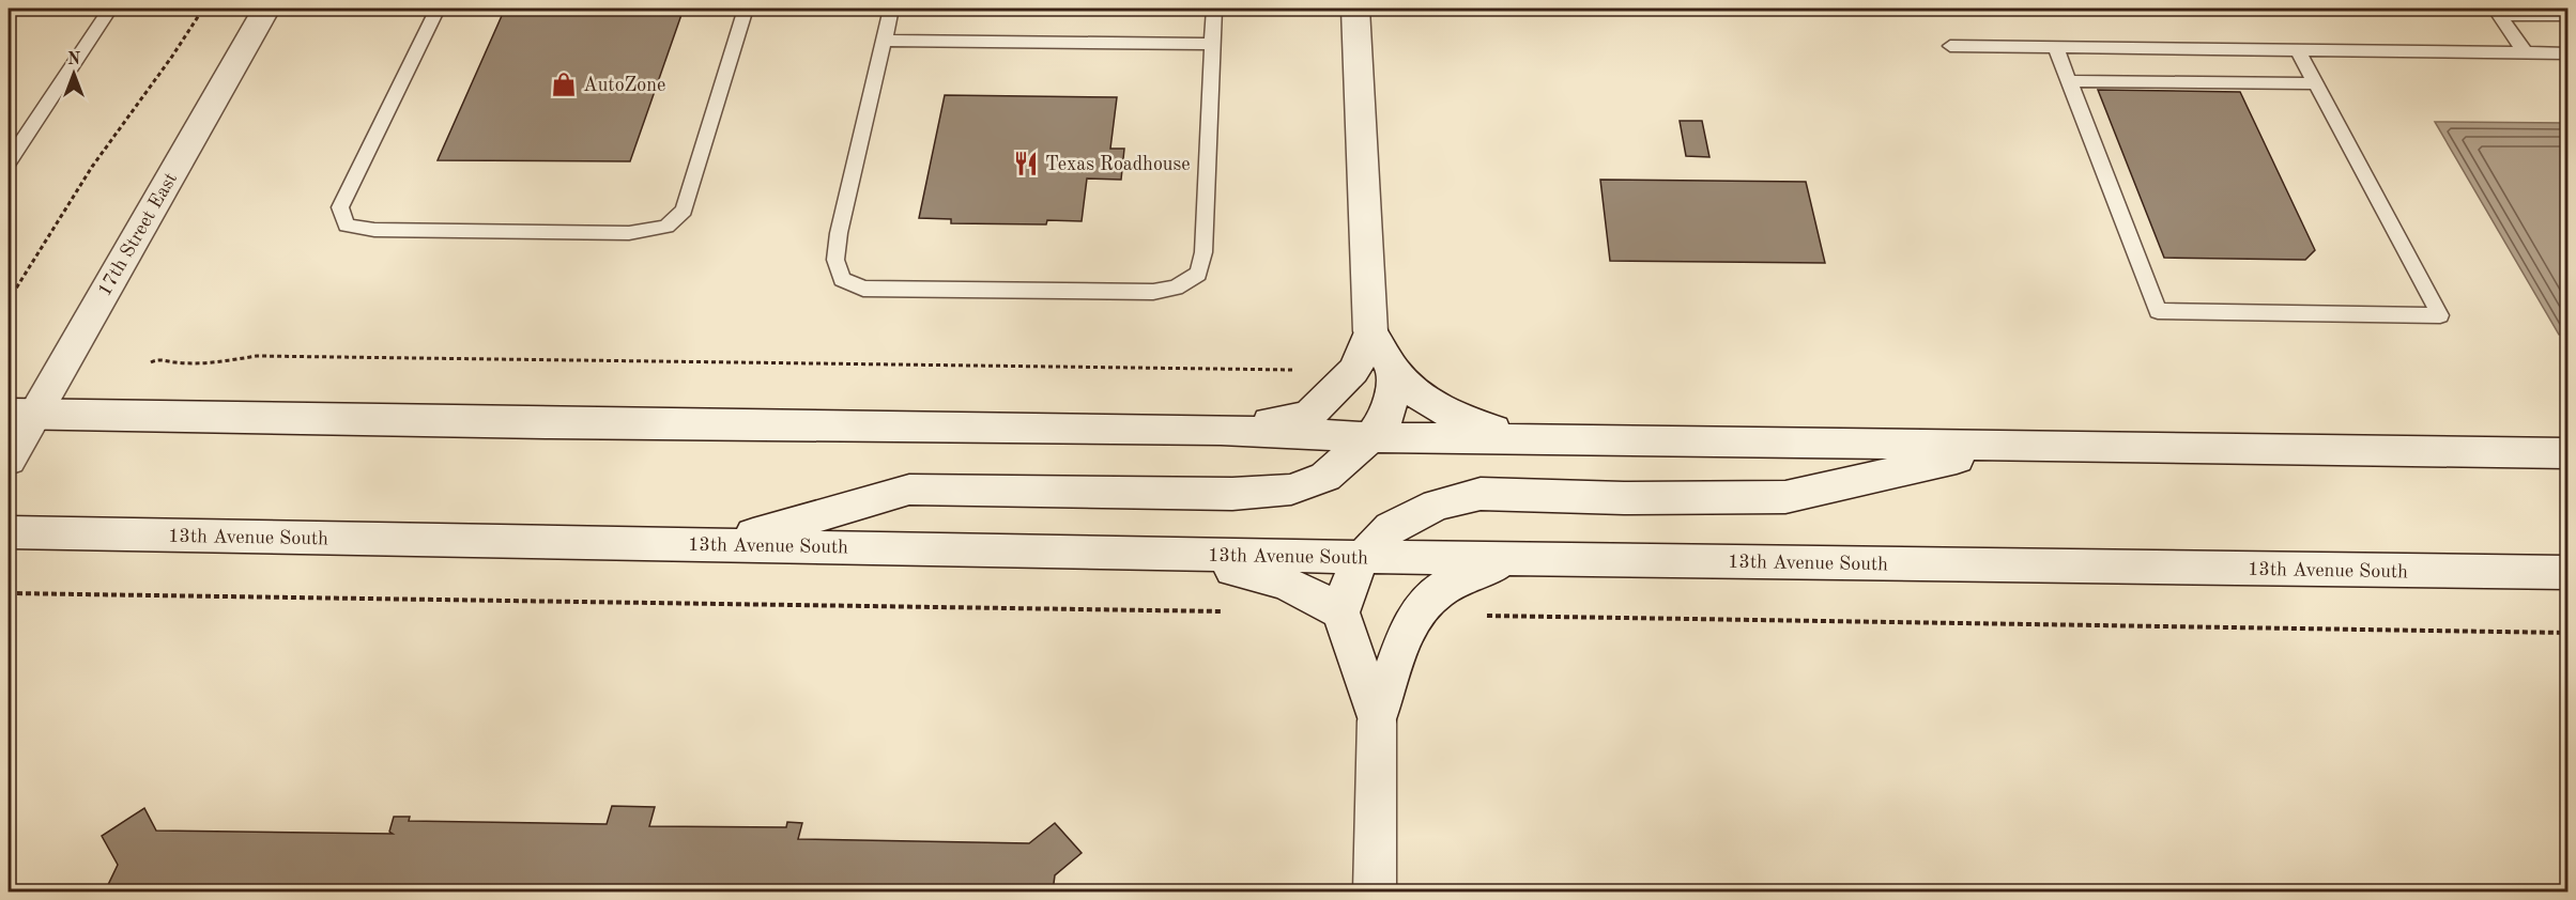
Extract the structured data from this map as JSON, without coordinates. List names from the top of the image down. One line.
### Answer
{"streets":{"main road":["17th Street East","13th Avenue South"]},"places":{"shop":["AutoZone"],"restaurant":["Texas Roadhouse"]},"north":"top"}
